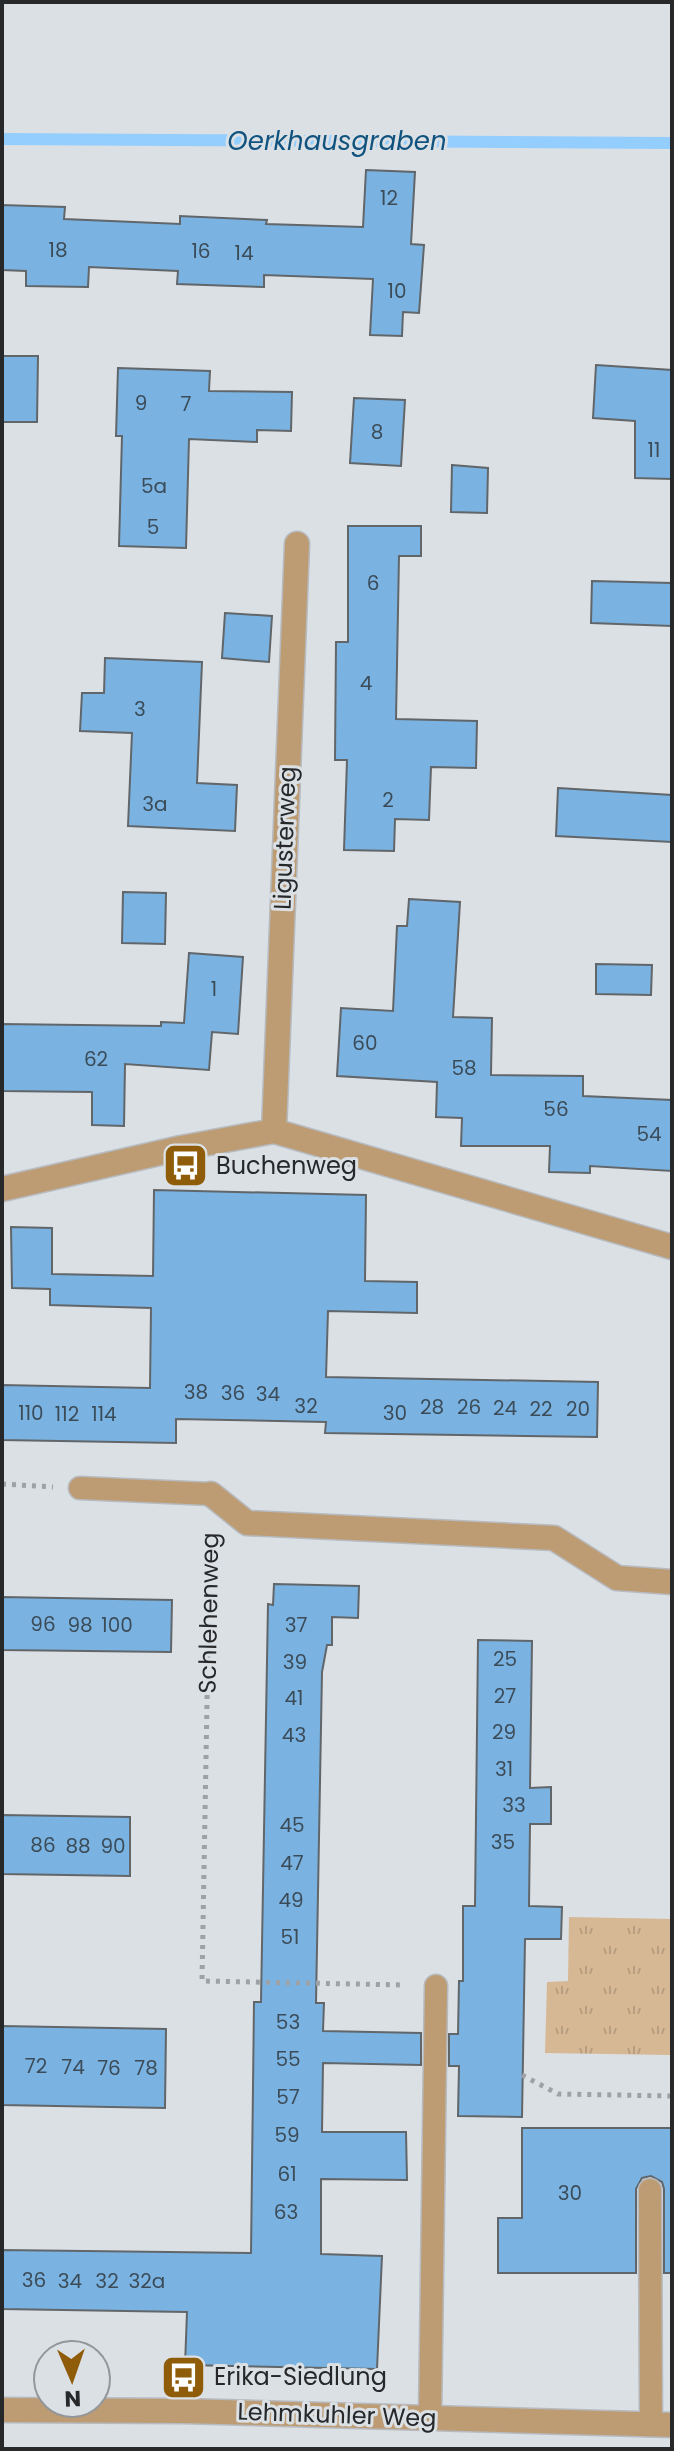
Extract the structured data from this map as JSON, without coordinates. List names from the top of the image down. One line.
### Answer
{"streets":{"street":["Ligusterweg","Schlehenweg","Lehmkuhler Weg"]},"water":["Oerkhausgraben"],"places":{"bus stop":["Buchenweg","Erika-Siedlung"]},"house_numbers":["12","18","16","14","10","9","7","8","11","5a","5","6","4","3","2","3a","1","60","62","58","56","54","38","36","34","32","28","26","24","22","20","110","30","112","114","96","98","100","37","25","39","27","41","29","43","31","33","45","35","86","88","90","47","49","51","53","55","72","74","76","78","57","59","61","30","63","36","34","32","32a"],"north":"bottom"}
